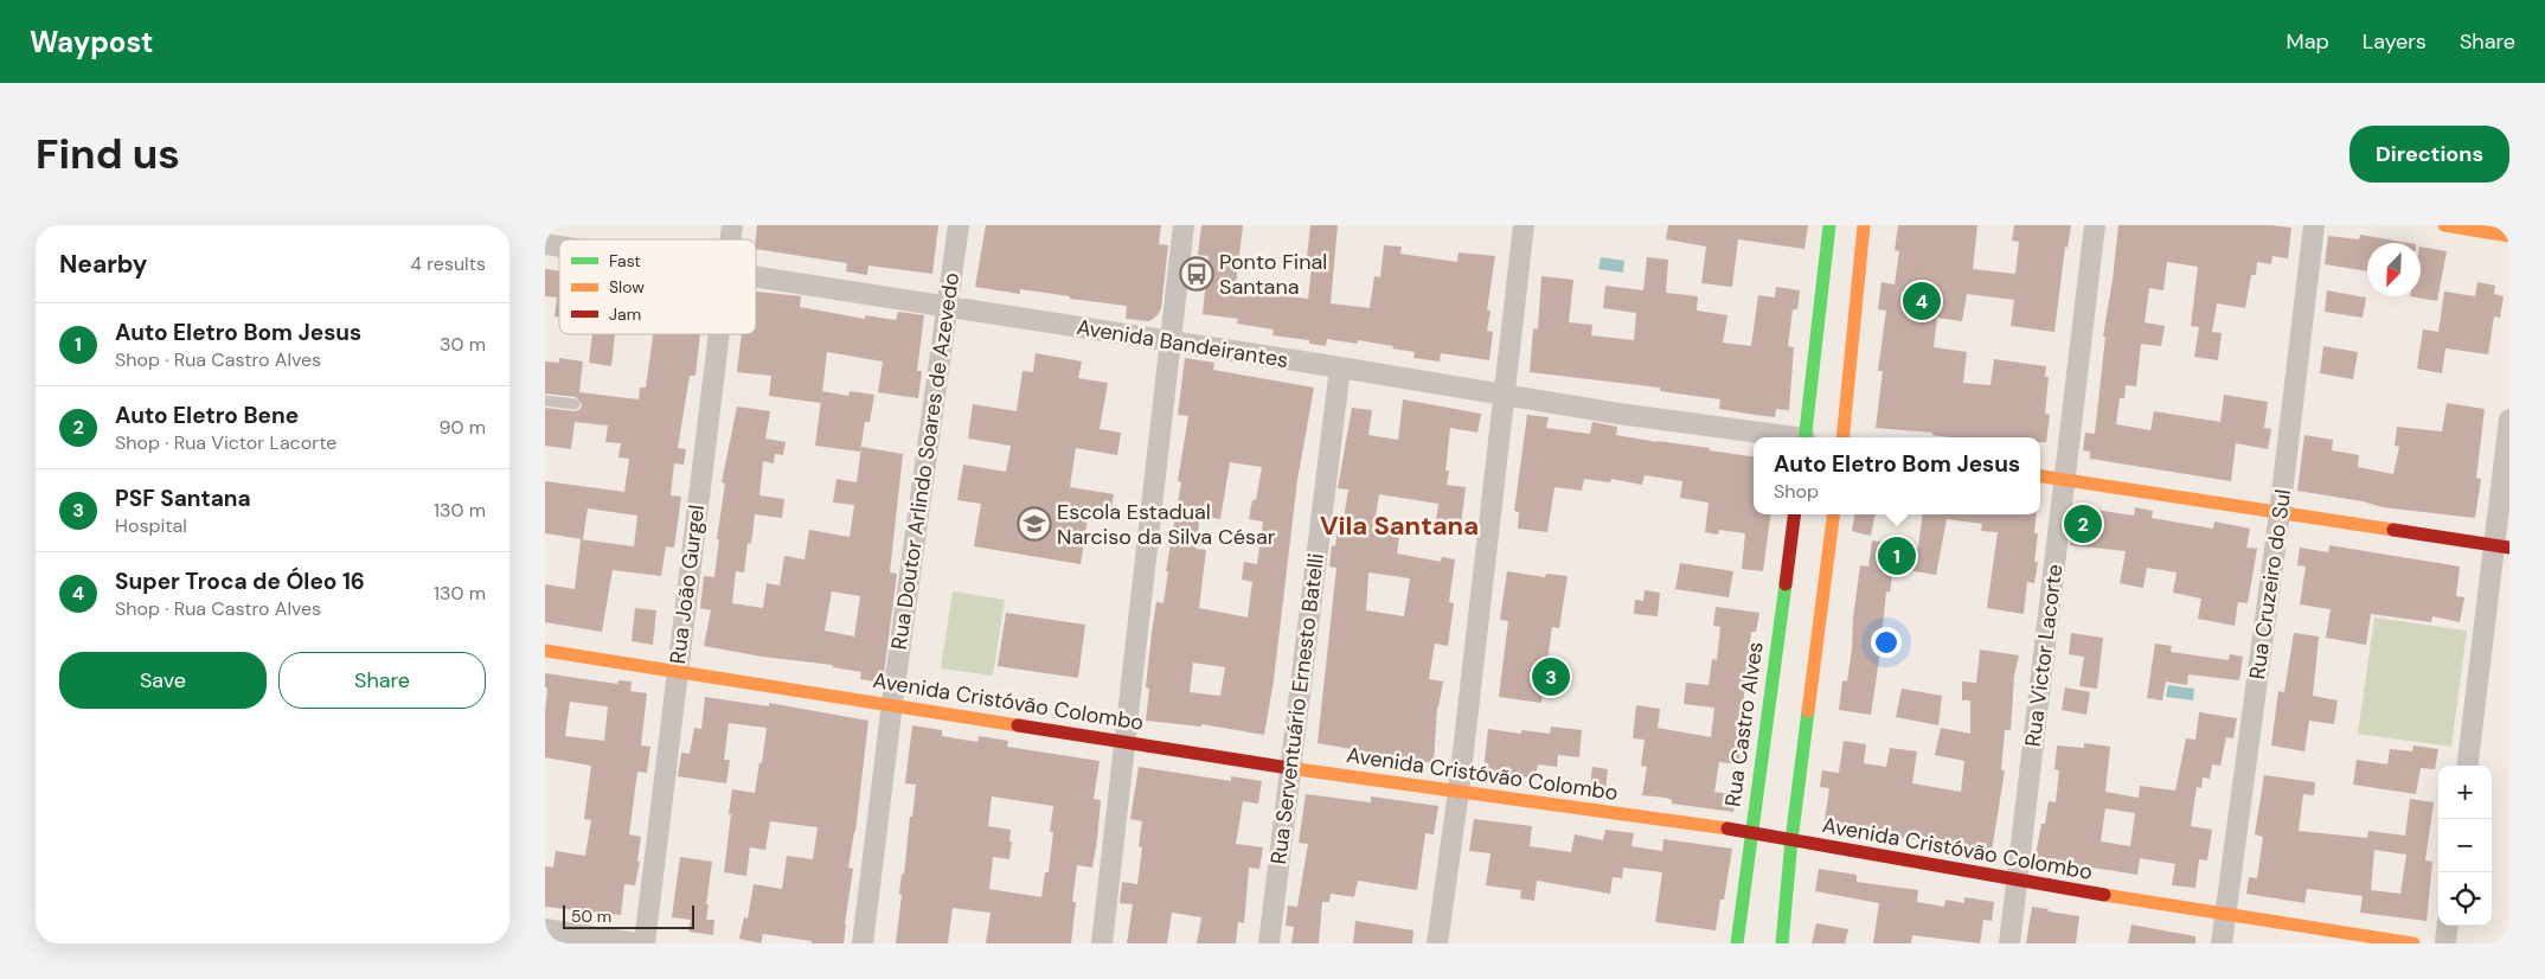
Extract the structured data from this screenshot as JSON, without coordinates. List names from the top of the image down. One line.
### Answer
{"streets":{"street":["Avenida Bandeirantes","Rua Doutor Arlindo Soares de Azevedo","Rua João Gurgel","Rua Cruzeiro do Sul","Rua Victor Lacorte","Avenida Cristóvão Colombo","Rua Serventuário Ernesto Batelli","Rua Castro Alves"]},"crossings":[["Avenida Bandeirantes","Rua Doutor Arlindo Soares de Azevedo"],["Avenida Bandeirantes","Rua Serventuário Ernesto Batelli"],["Rua Doutor Arlindo Soares de Azevedo","Avenida Cristóvão Colombo"],["Rua João Gurgel","Avenida Cristóvão Colombo"],["Rua Cruzeiro do Sul","Avenida Cristóvão Colombo"],["Rua Victor Lacorte","Avenida Cristóvão Colombo"],["Avenida Cristóvão Colombo","Rua Serventuário Ernesto Batelli"],["Avenida Cristóvão Colombo","Rua Castro Alves"]],"districts":["Vila Santana"],"places":{"bus stop":["Ponto Final Santana"],"school or university":["Escola Estadual Narciso da Silva César"]},"legend":["Fast","Slow","Jam"],"scale_bar":"50 m","north":"bottom left","page":{"header":"Waypost","nav":["Map","Layers","Share"],"buttons":["Directions",["Save","Share"]],"title":"Find us","heading":["Nearby","4 results"],"pins":["4","2","1","3"],"list":[{"mark":"1","name":"Auto Eletro Bom Jesus","note":"Shop · Rua Castro Alves","value":"30 m"},{"mark":"2","name":"Auto Eletro Bene","note":"Shop · Rua Victor Lacorte","value":"90 m"},{"mark":"3","name":"PSF Santana","note":"Hospital","value":"130 m"},{"mark":"4","name":"Super Troca de Óleo 16","note":"Shop · Rua Castro Alves","value":"130 m"}],"popup":["Auto Eletro Bom Jesus","Shop"],"map_buttons":["+","−"],"scale":"50 m"}}
